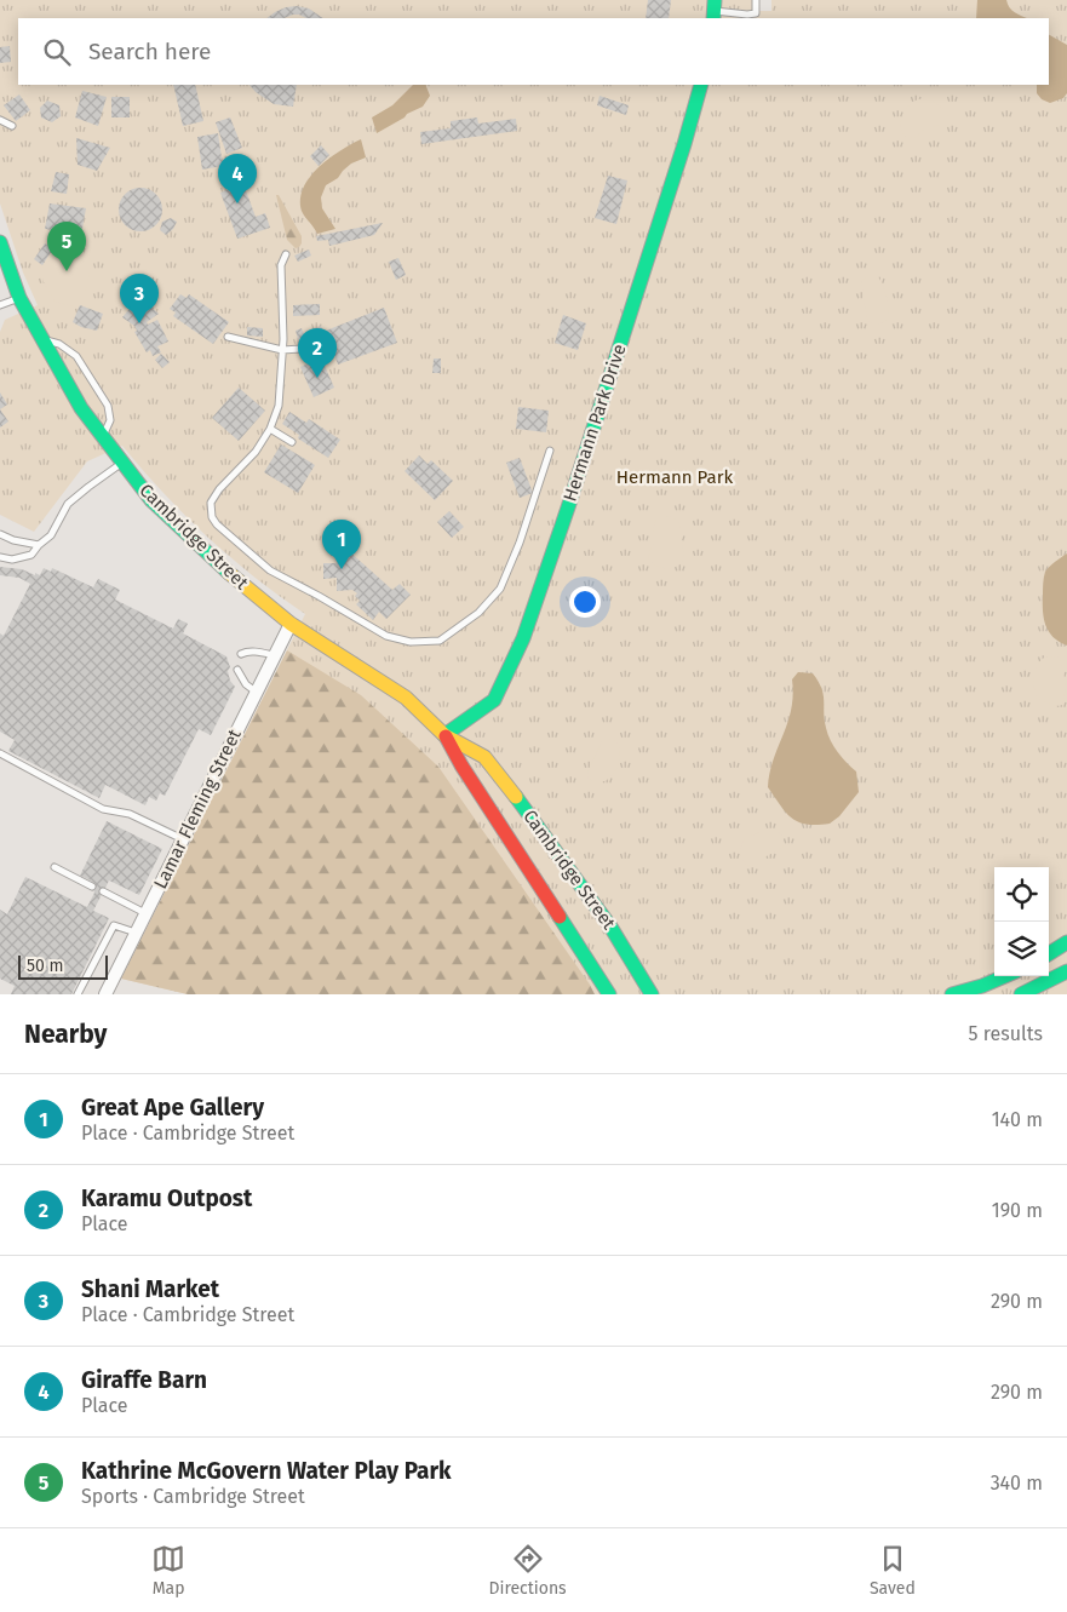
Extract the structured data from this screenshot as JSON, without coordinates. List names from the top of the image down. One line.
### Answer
{"streets":{"street":["Hermann Park Drive","Cambridge Street","Lamar Fleming Street"]},"crossings":[["Hermann Park Drive","Cambridge Street"],["Cambridge Street","Lamar Fleming Street"]],"parks":["Hermann Park"],"scale_bar":"50 m","page":{"search":"Search here","pins":["4","5","3","2","1"],"scale":"50 m","heading":["Nearby","5 results"],"list":[{"mark":"1","name":"Great Ape Gallery","note":"Place · Cambridge Street","value":"140 m"},{"mark":"2","name":"Karamu Outpost","note":"Place","value":"190 m"},{"mark":"3","name":"Shani Market","note":"Place · Cambridge Street","value":"290 m"},{"mark":"4","name":"Giraffe Barn","note":"Place","value":"290 m"},{"mark":"5","name":"Kathrine McGovern Water Play Park","note":"Sports · Cambridge Street","value":"340 m"}],"nav":["Map","Directions","Saved"]}}
